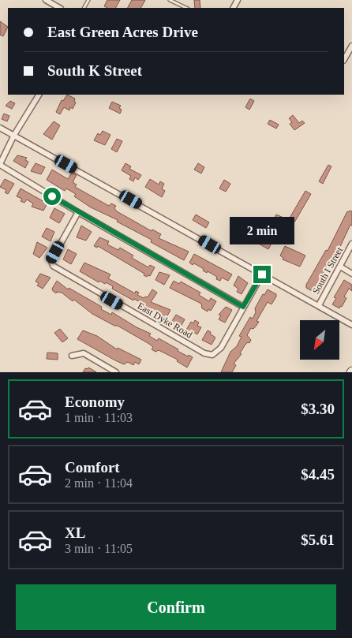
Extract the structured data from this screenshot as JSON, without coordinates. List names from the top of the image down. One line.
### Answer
{"streets":{"street":["South I Street","East Dyke Road"]},"north":"bottom left","page":{"banner":["East Green Acres Drive","South K Street"],"bubble":"2 min","list":[{"name":"Economy","note":"1 min · 11:03","value":"$3.30"},{"name":"Comfort","note":"2 min · 11:04","value":"$4.45"},{"name":"XL","note":"3 min · 11:05","value":"$5.61"}],"buttons":"Confirm"}}
